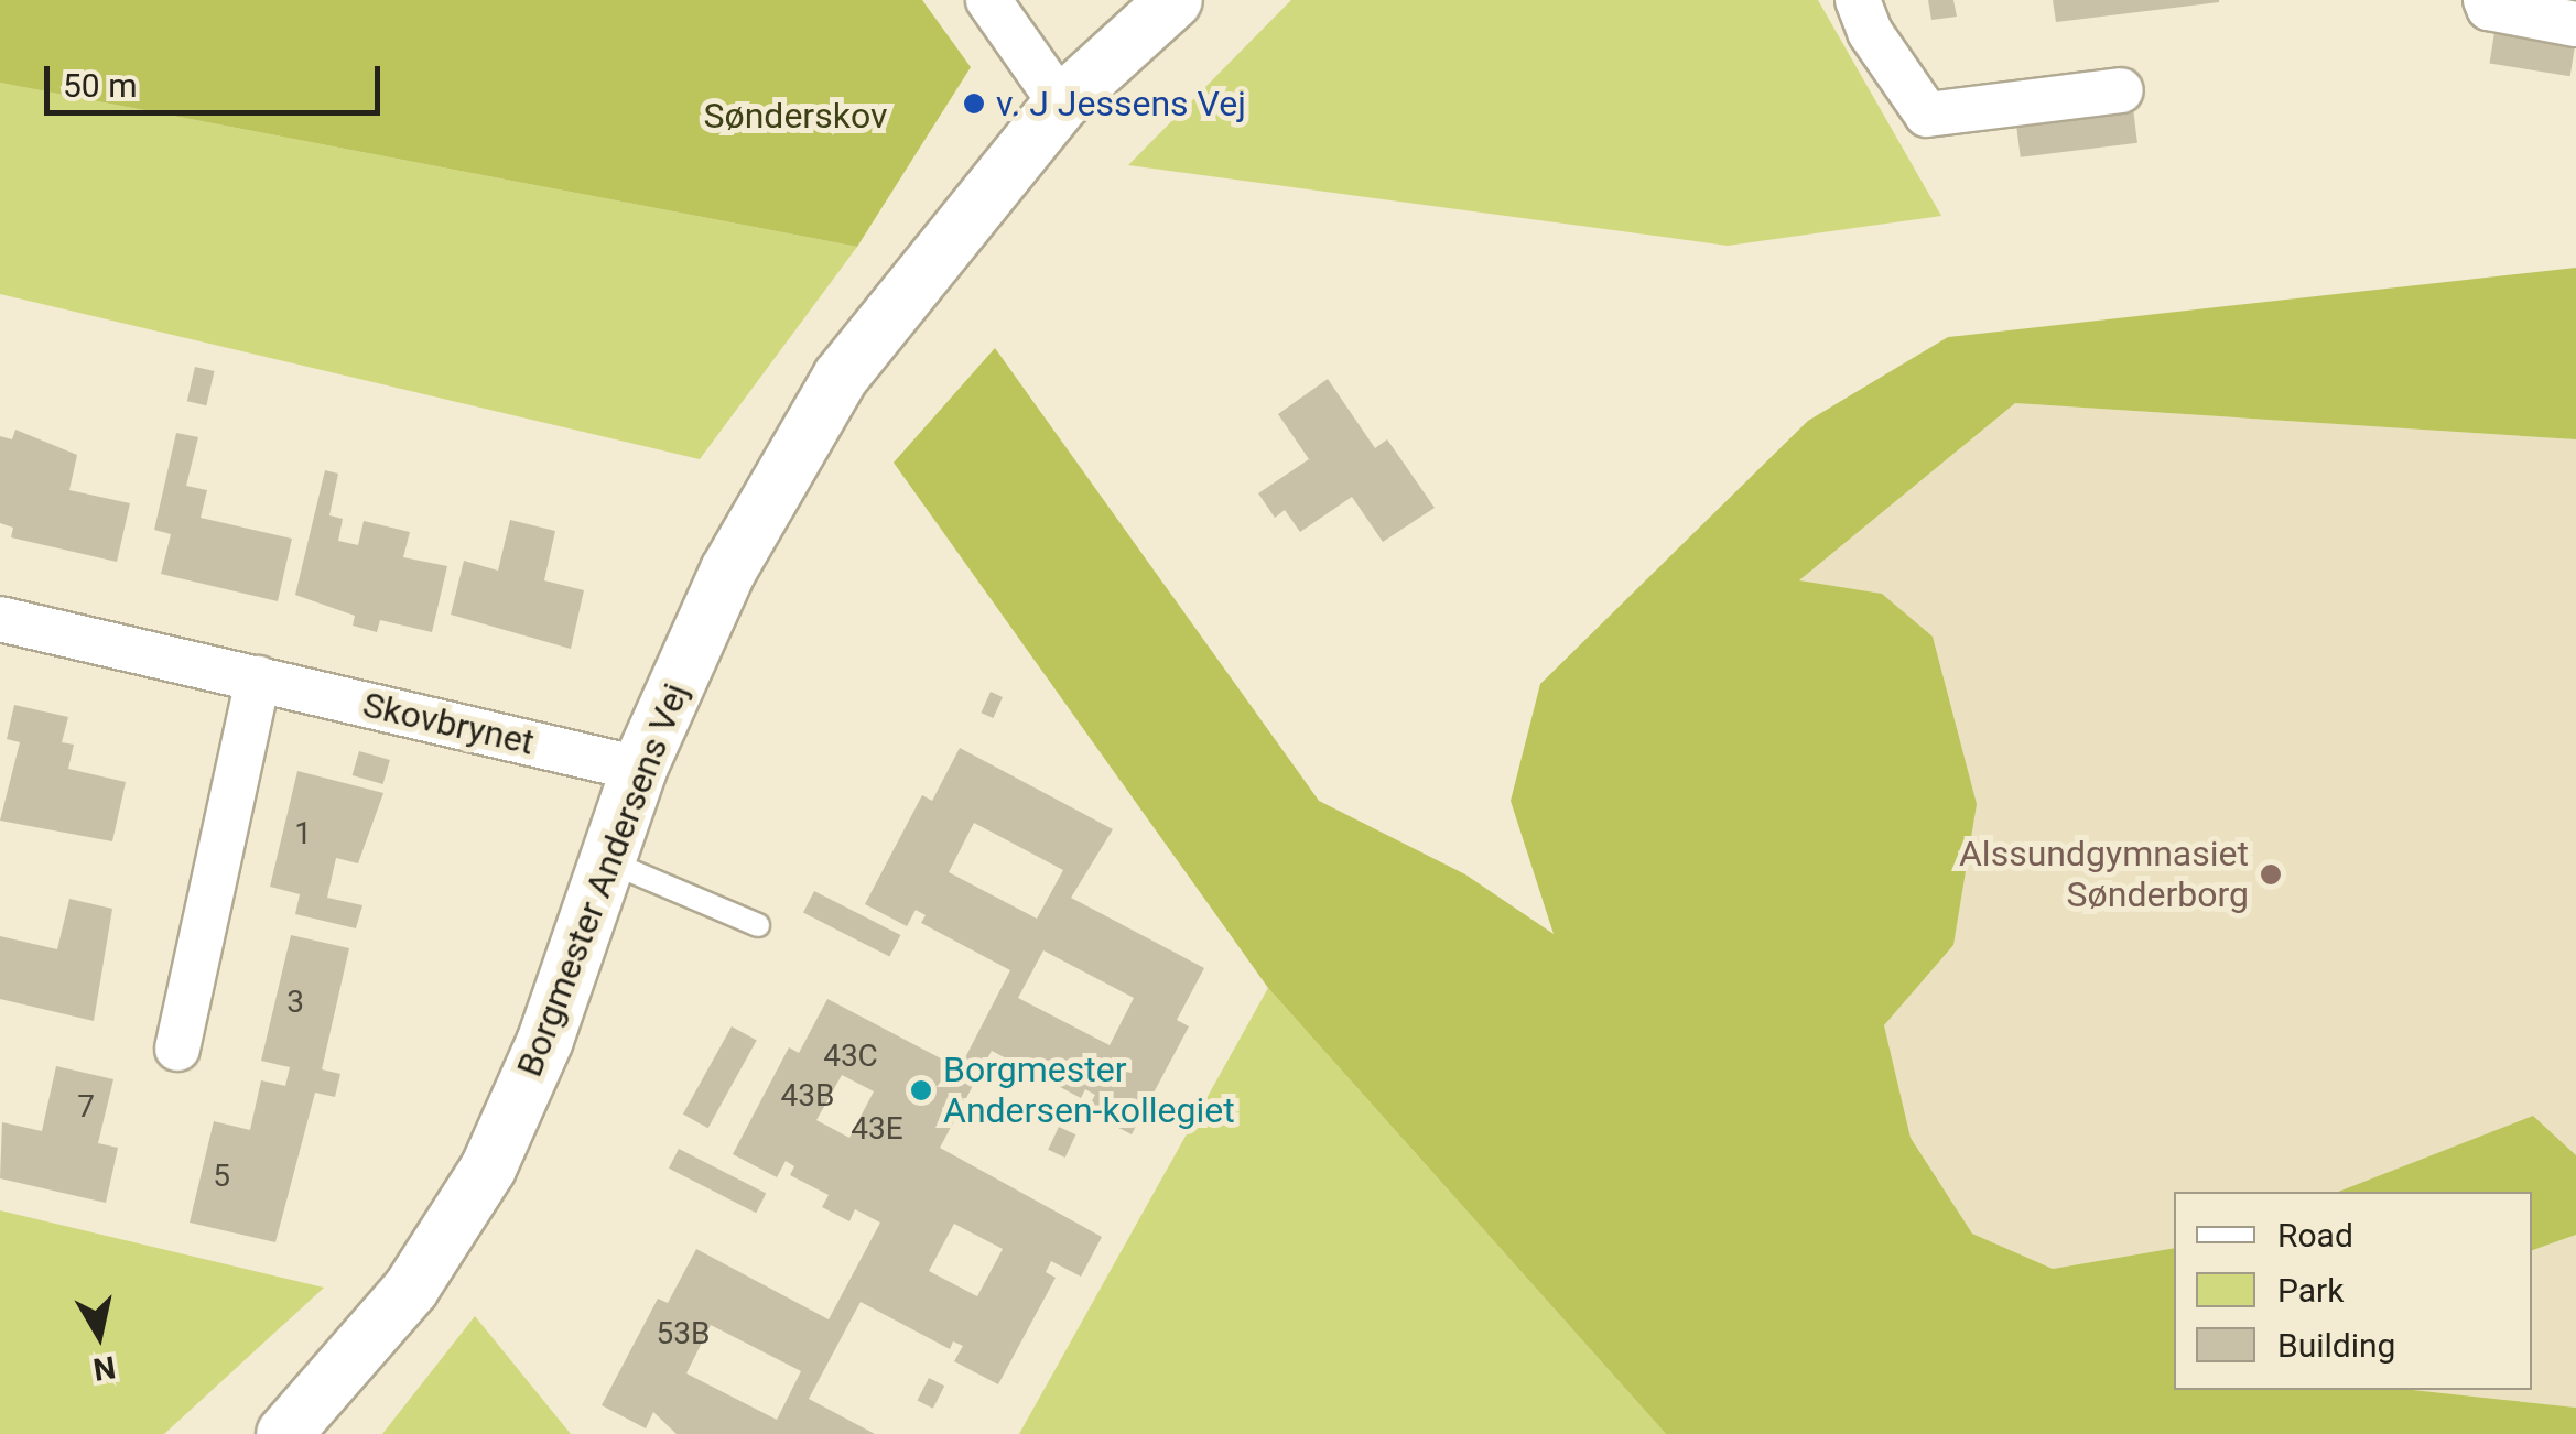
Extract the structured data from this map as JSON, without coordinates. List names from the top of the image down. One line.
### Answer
{"streets":{"street":["Skovbrynet","Borgmester Andersens Vej"]},"crossings":[["Skovbrynet","Borgmester Andersens Vej"]],"parks":["Sønderskov"],"places":["v. J Jessens Vej","Alssundgymnasiet Sønderborg","Borgmester Andersen-kollegiet"],"house_numbers":["1","3","43C","43B","7","43E","5","53B"],"legend":["Road","Park","Building"],"scale_bar":"50 m","north":"bottom"}
